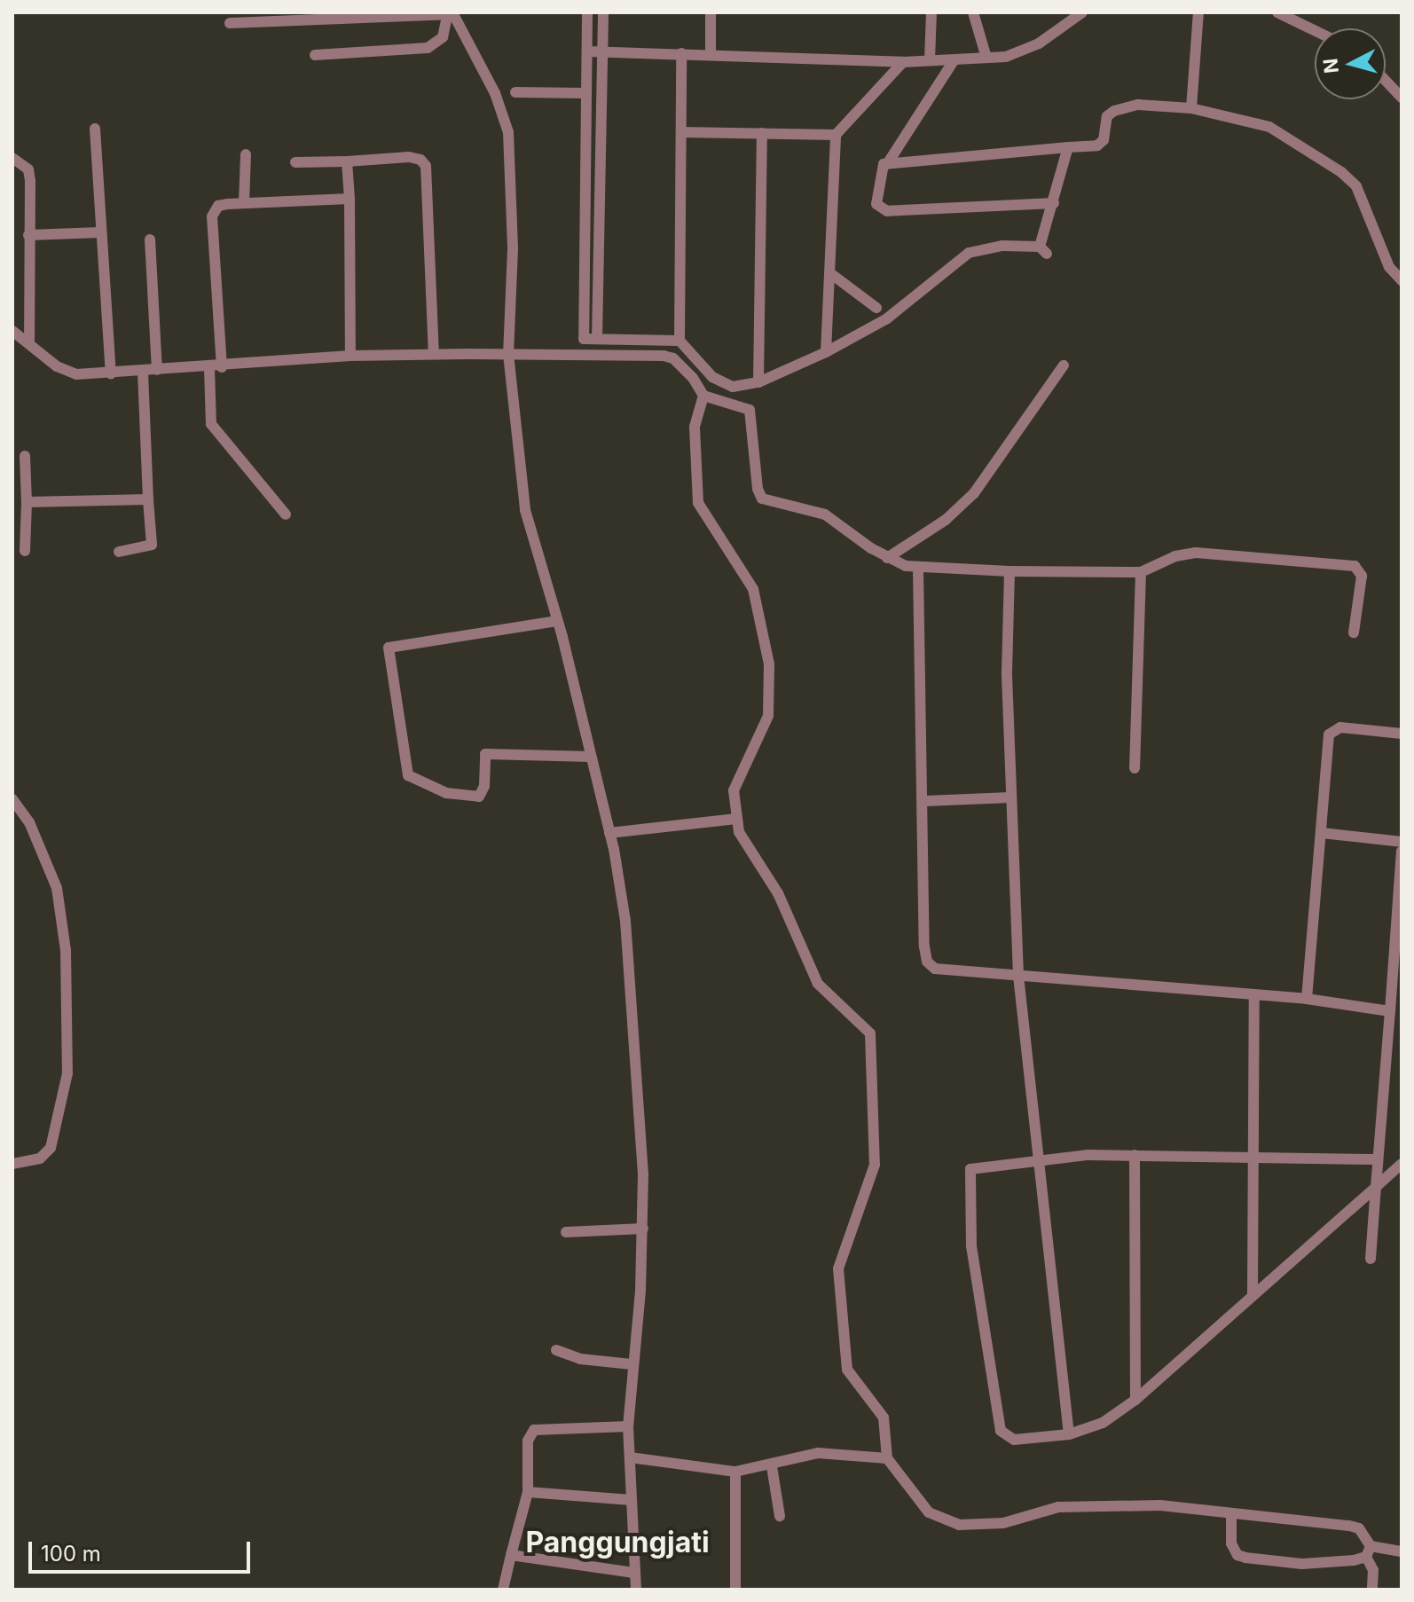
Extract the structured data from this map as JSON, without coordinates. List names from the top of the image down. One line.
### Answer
{"districts":["Panggungjati"],"scale_bar":"100 m","north":"left"}
